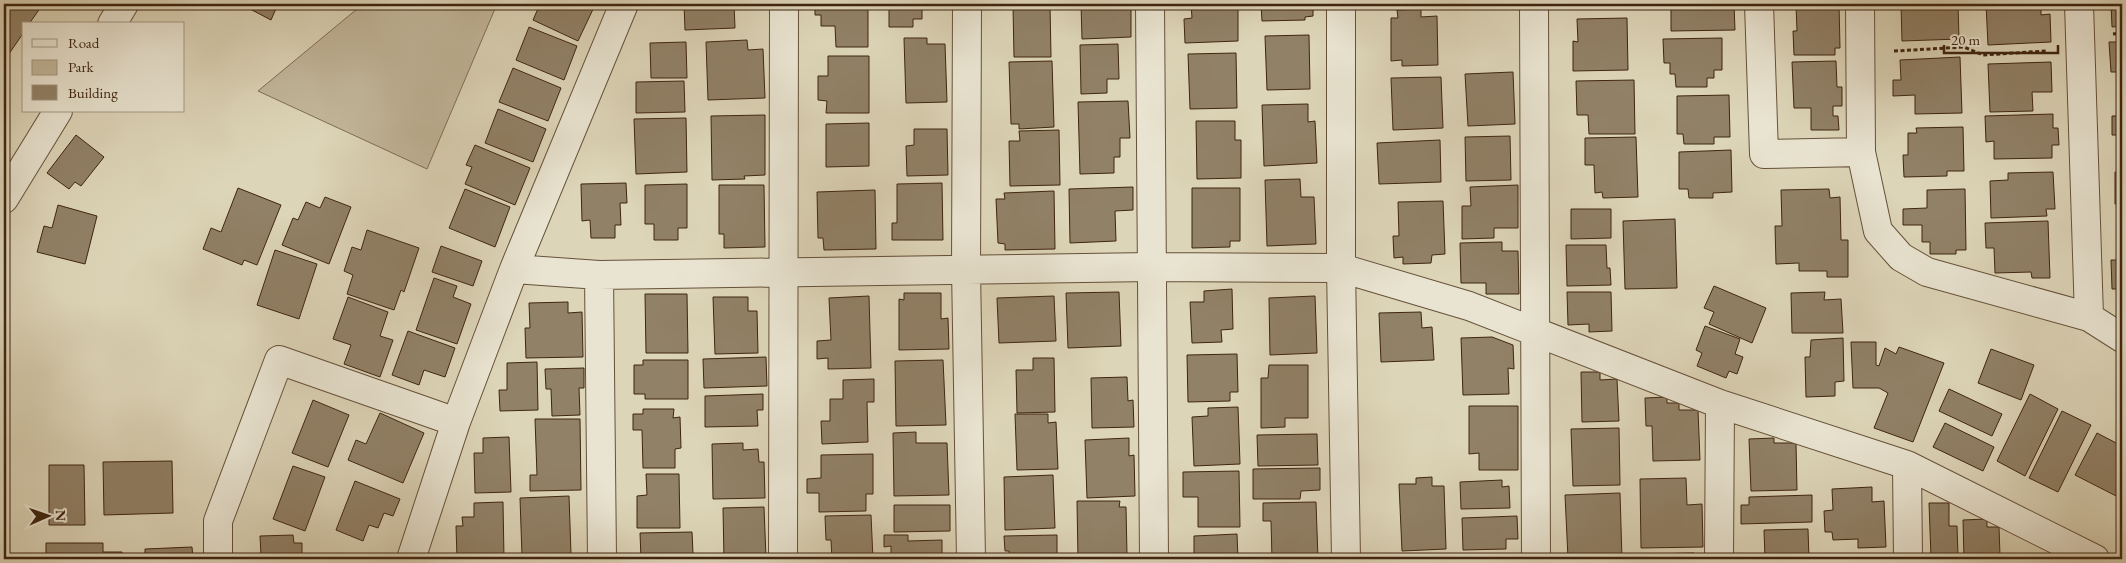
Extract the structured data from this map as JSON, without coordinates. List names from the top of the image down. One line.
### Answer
{"legend":["Road","Park","Building"],"scale_bar":"20 m","north":"right"}
